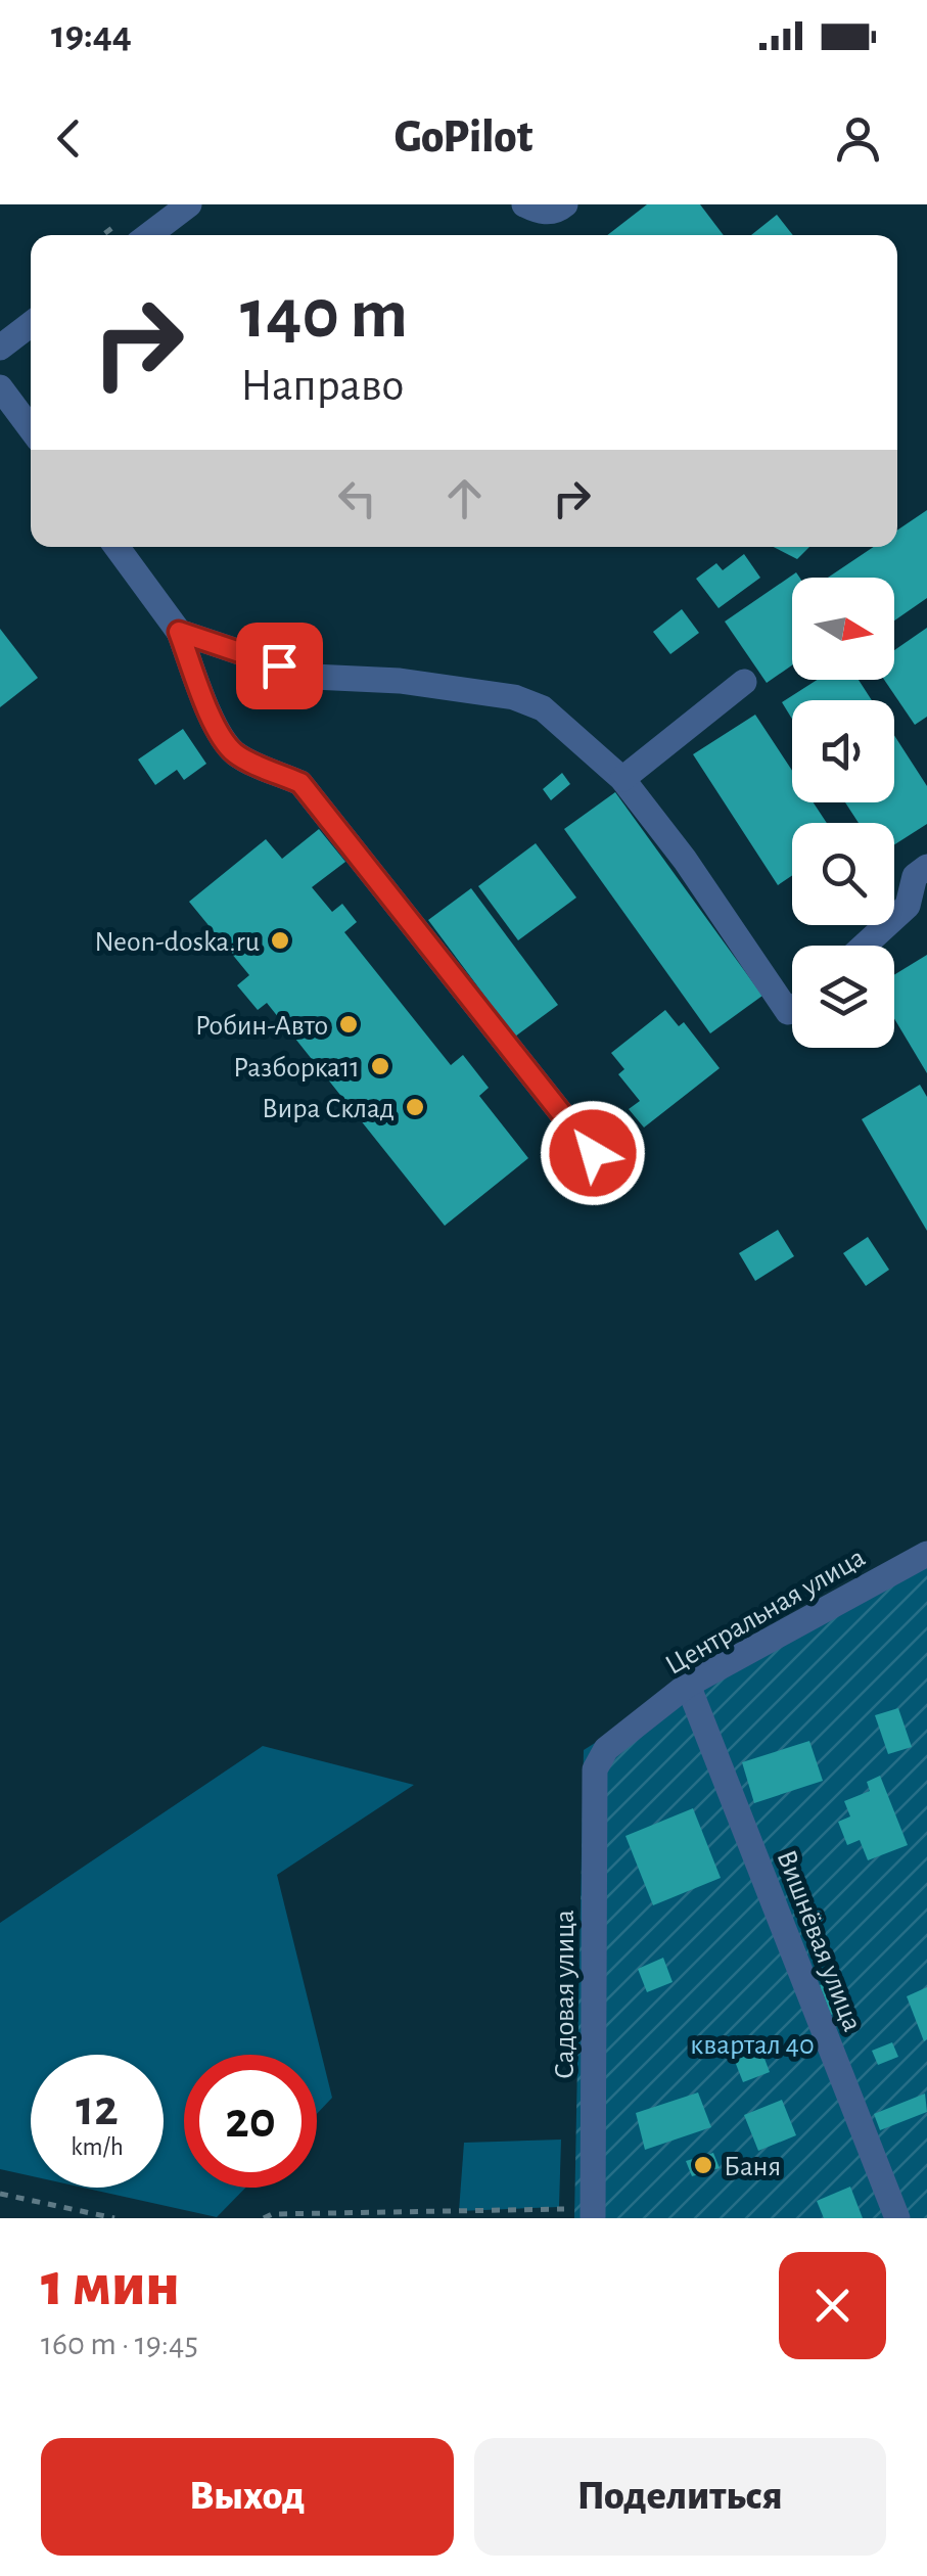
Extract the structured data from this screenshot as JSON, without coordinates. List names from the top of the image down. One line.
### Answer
{"streets":{"street":["Центральная улица","Вишнёвая улица","Садовая улица"]},"crossings":[["Центральная улица","Вишнёвая улица"],["Центральная улица","Садовая улица"]],"parks":["квартал 40"],"places":["Neon-doska.ru","Робин-Авто","Разборка11","Вира Склад","Баня"],"north":"right","page":{"status":"19:44","header":"GoPilot","turn":["140 m","Направо"],"speed":"12 km/h","limit":"20","heading":["1 мин","160 m · 19:45"],"buttons":["Выход","Поделиться"]}}
